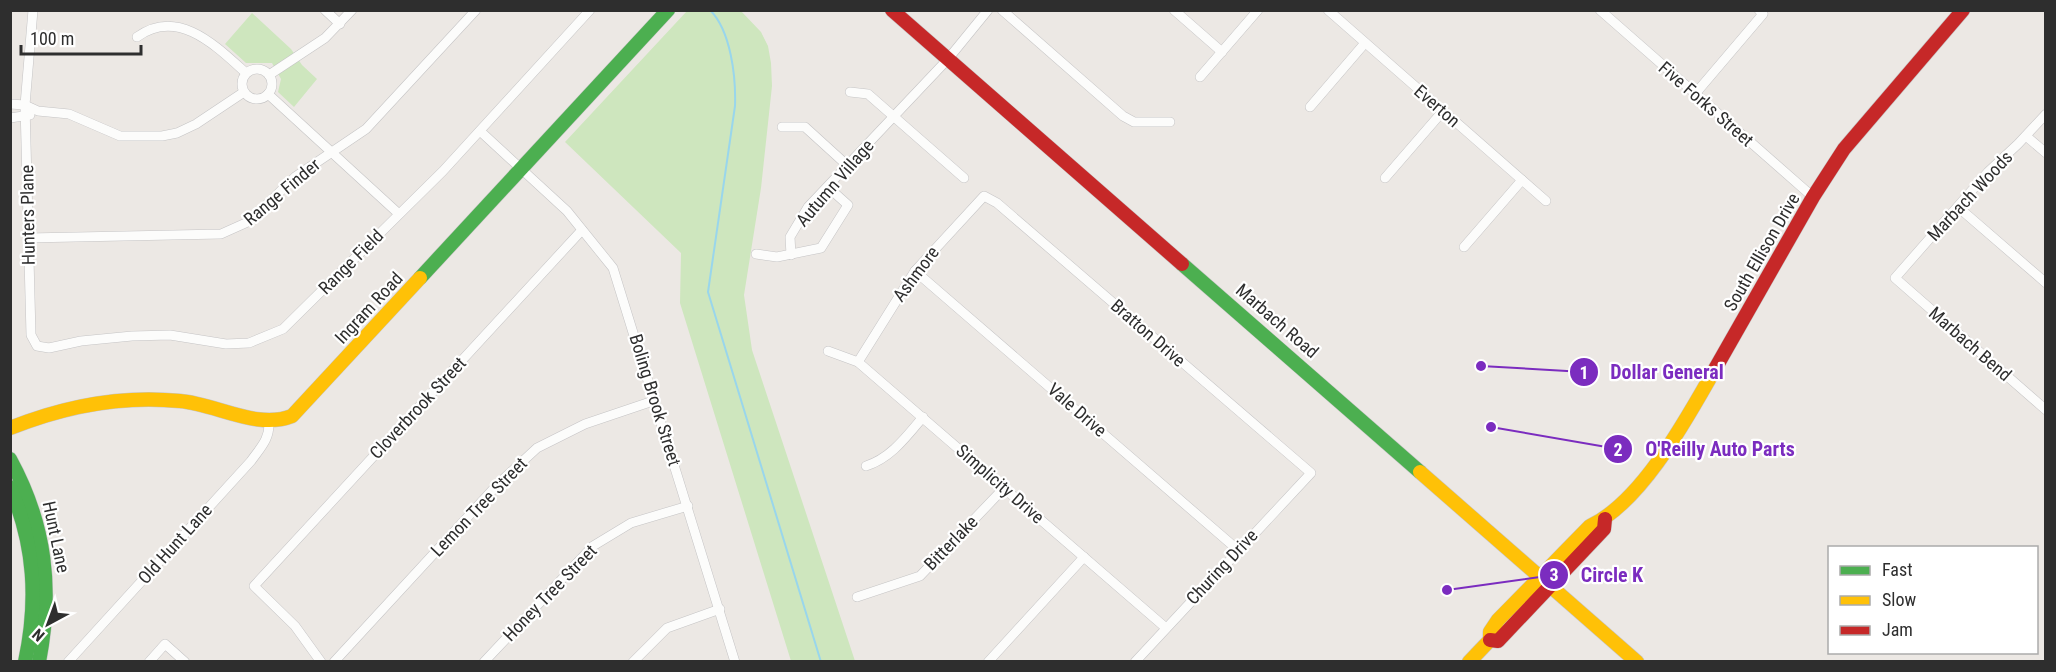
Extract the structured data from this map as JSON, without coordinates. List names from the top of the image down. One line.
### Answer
{"streets":{"street":["Five Forks Street","Everton","Autumn Village","Range Finder","Marbach Woods","Hunters Plane","South Ellison Drive","Range Field","Ashmore","Ingram Road","Marbach Road","Bratton Drive","Marbach Bend","Boling Brook Street","Cloverbrook Street","Vale Drive","Simplicity Drive","Lemon Tree Street","Hunt Lane","Bitterlake","Old Hunt Lane","Churing Drive","Honey Tree Street"]},"crossings":[["Five Forks Street","South Ellison Drive"],["Autumn Village","Marbach Road"],["Range Finder","Hunters Plane"],["Marbach Woods","Marbach Bend"],["Hunters Plane","Range Field"],["South Ellison Drive","Marbach Road"],["Range Field","Boling Brook Street"],["Ashmore","Bratton Drive"],["Ashmore","Vale Drive"],["Ashmore","Simplicity Drive"],["Ingram Road","Boling Brook Street"],["Ingram Road","Old Hunt Lane"],["Bratton Drive","Churing Drive"],["Boling Brook Street","Cloverbrook Street"],["Boling Brook Street","Lemon Tree Street"],["Boling Brook Street","Honey Tree Street"],["Vale Drive","Churing Drive"],["Simplicity Drive","Bitterlake"],["Simplicity Drive","Churing Drive"]],"places":["Dollar General","O'Reilly Auto Parts","Circle K"],"legend":["Fast","Slow","Jam"],"scale_bar":"100 m","north":"bottom left"}
